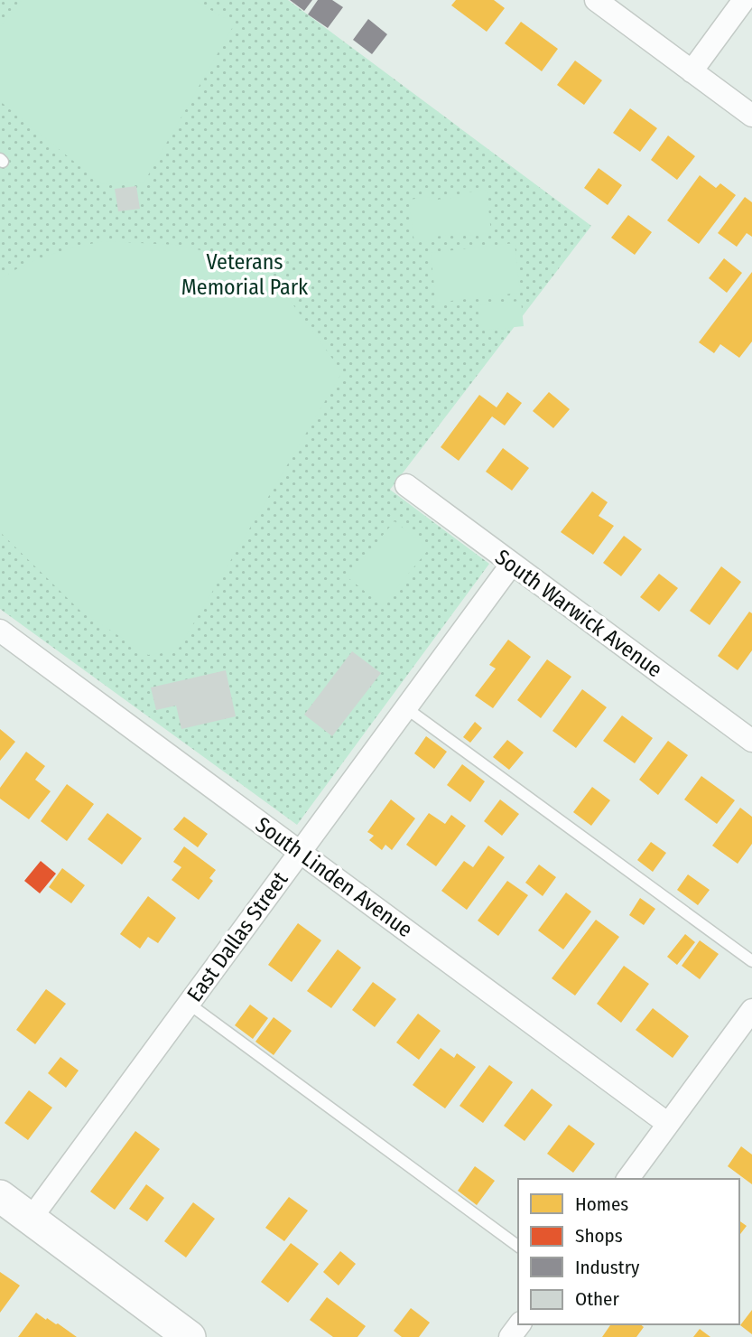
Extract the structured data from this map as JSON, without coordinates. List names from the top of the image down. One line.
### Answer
{"streets":{"street":["South Warwick Avenue","South Linden Avenue","East Dallas Street"]},"crossings":[["South Warwick Avenue","East Dallas Street"],["South Linden Avenue","East Dallas Street"]],"parks":["Veterans Memorial Park"],"legend":["Homes","Shops","Industry","Other"]}
